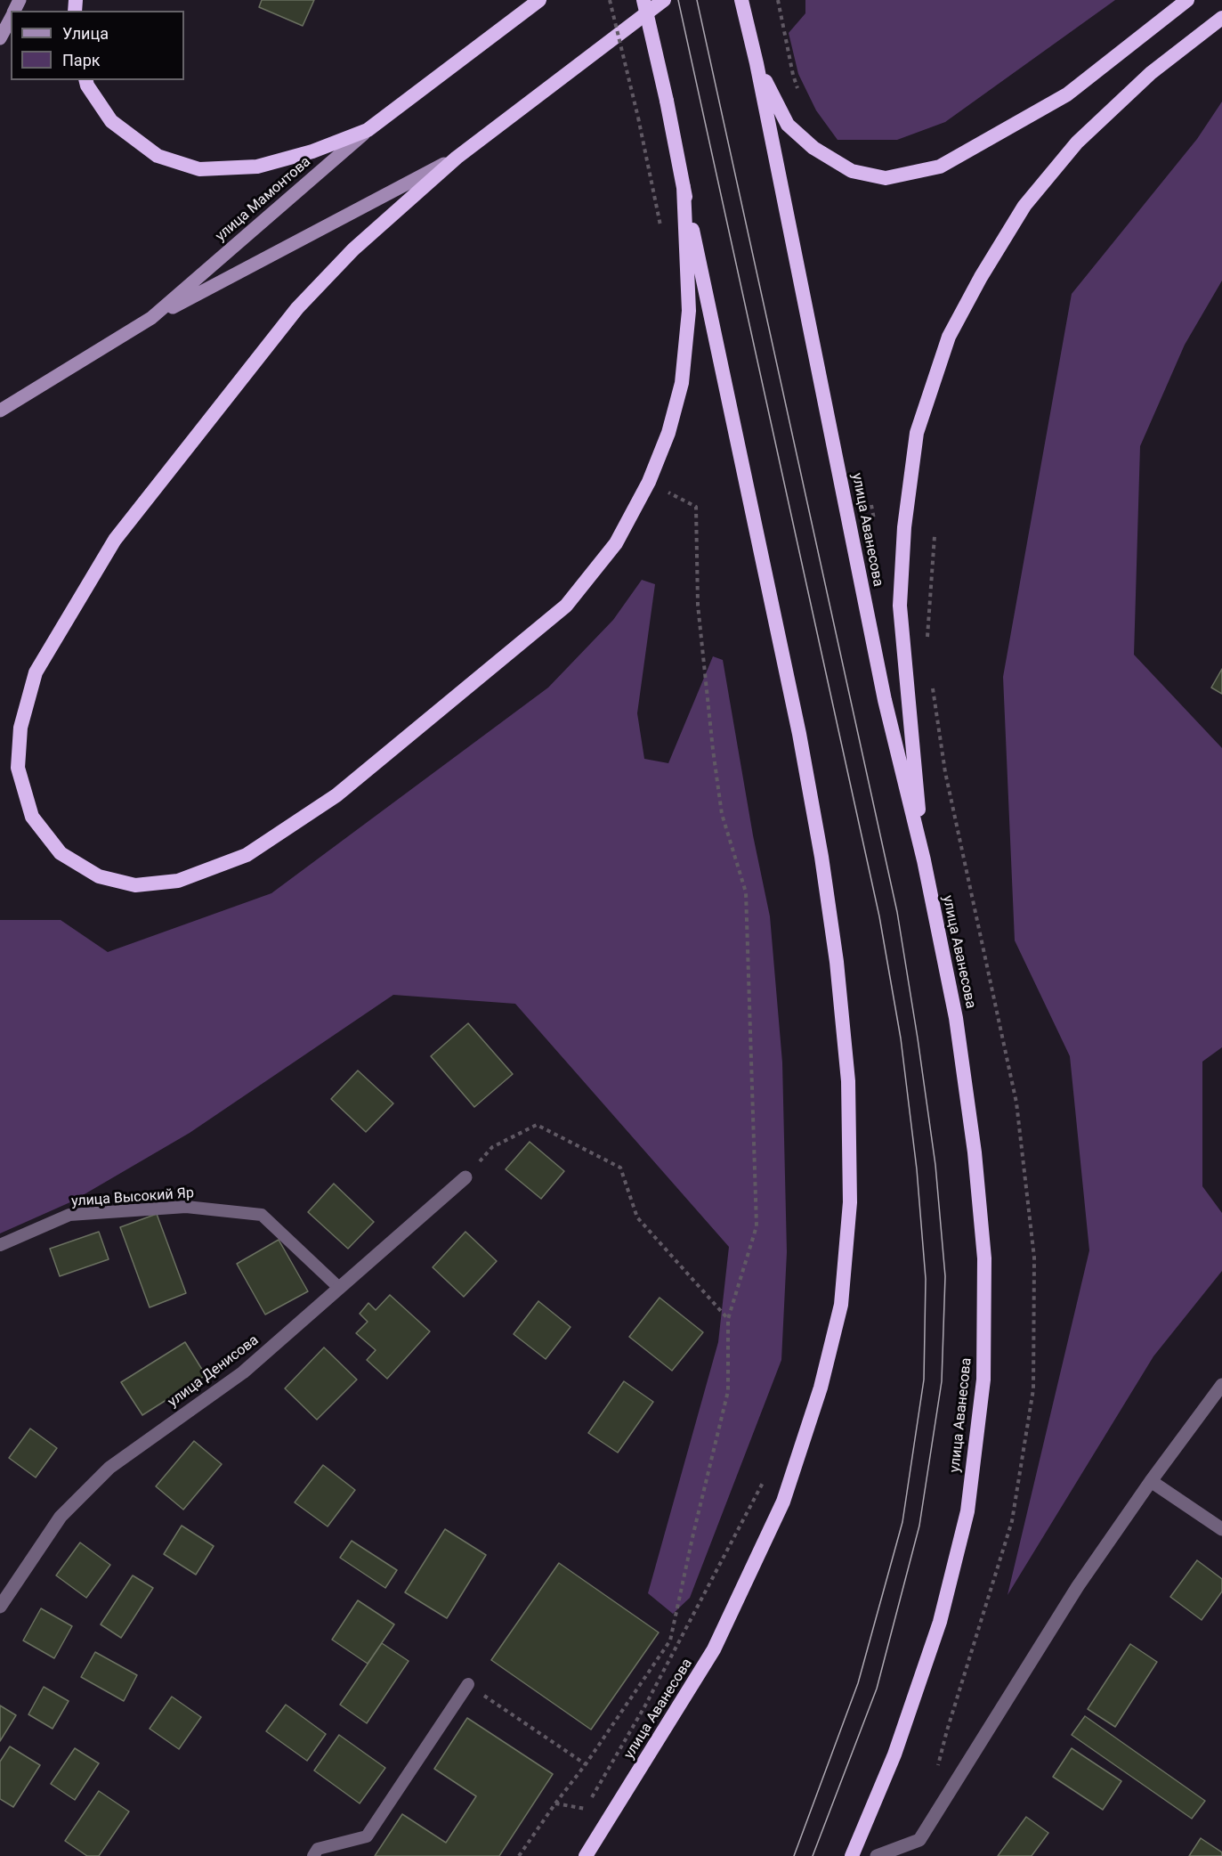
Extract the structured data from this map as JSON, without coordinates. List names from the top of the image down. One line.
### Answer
{"streets":{"highway":["улица Мамонтова","улица Аванесова"],"street":["улица Денисова"],"lane":["улица Высокий Яр"]},"crossings":[["улица Высокий Яр","улица Денисова"]],"legend":["Улица","Парк"]}
